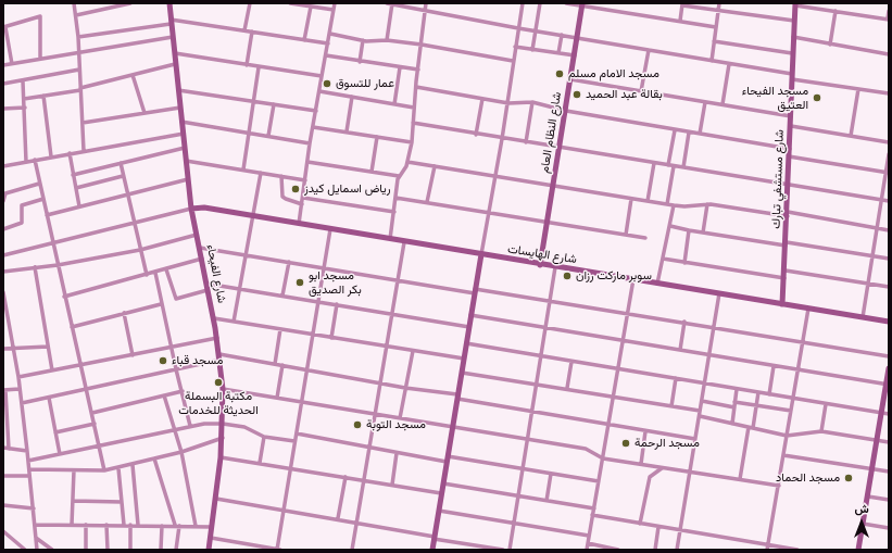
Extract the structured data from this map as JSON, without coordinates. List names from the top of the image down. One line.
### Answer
{"streets":{"street":["شارع النظام العام","شارع مستشفي تبارك","شارع الهايسات","شارع الفيحاء"]},"crossings":[["شارع النظام العام","شارع الهايسات"],["شارع مستشفي تبارك","شارع الهايسات"],["شارع الهايسات","شارع الفيحاء"]],"places":["مسجد الامام مسلم","عمار للتسوق","بقالة عبد الحميد","مسجد الفيحاء العتيق","رياض اسمايل كيدز","سوبر ماركت رزان","مسجد ابو بكر الصديق","مسجد قباء","مكتبة البسملة الحديثة للخدمات","مسجد التوبة","مسجد الرحمة","مسجد الحماد"],"north":"top"}
